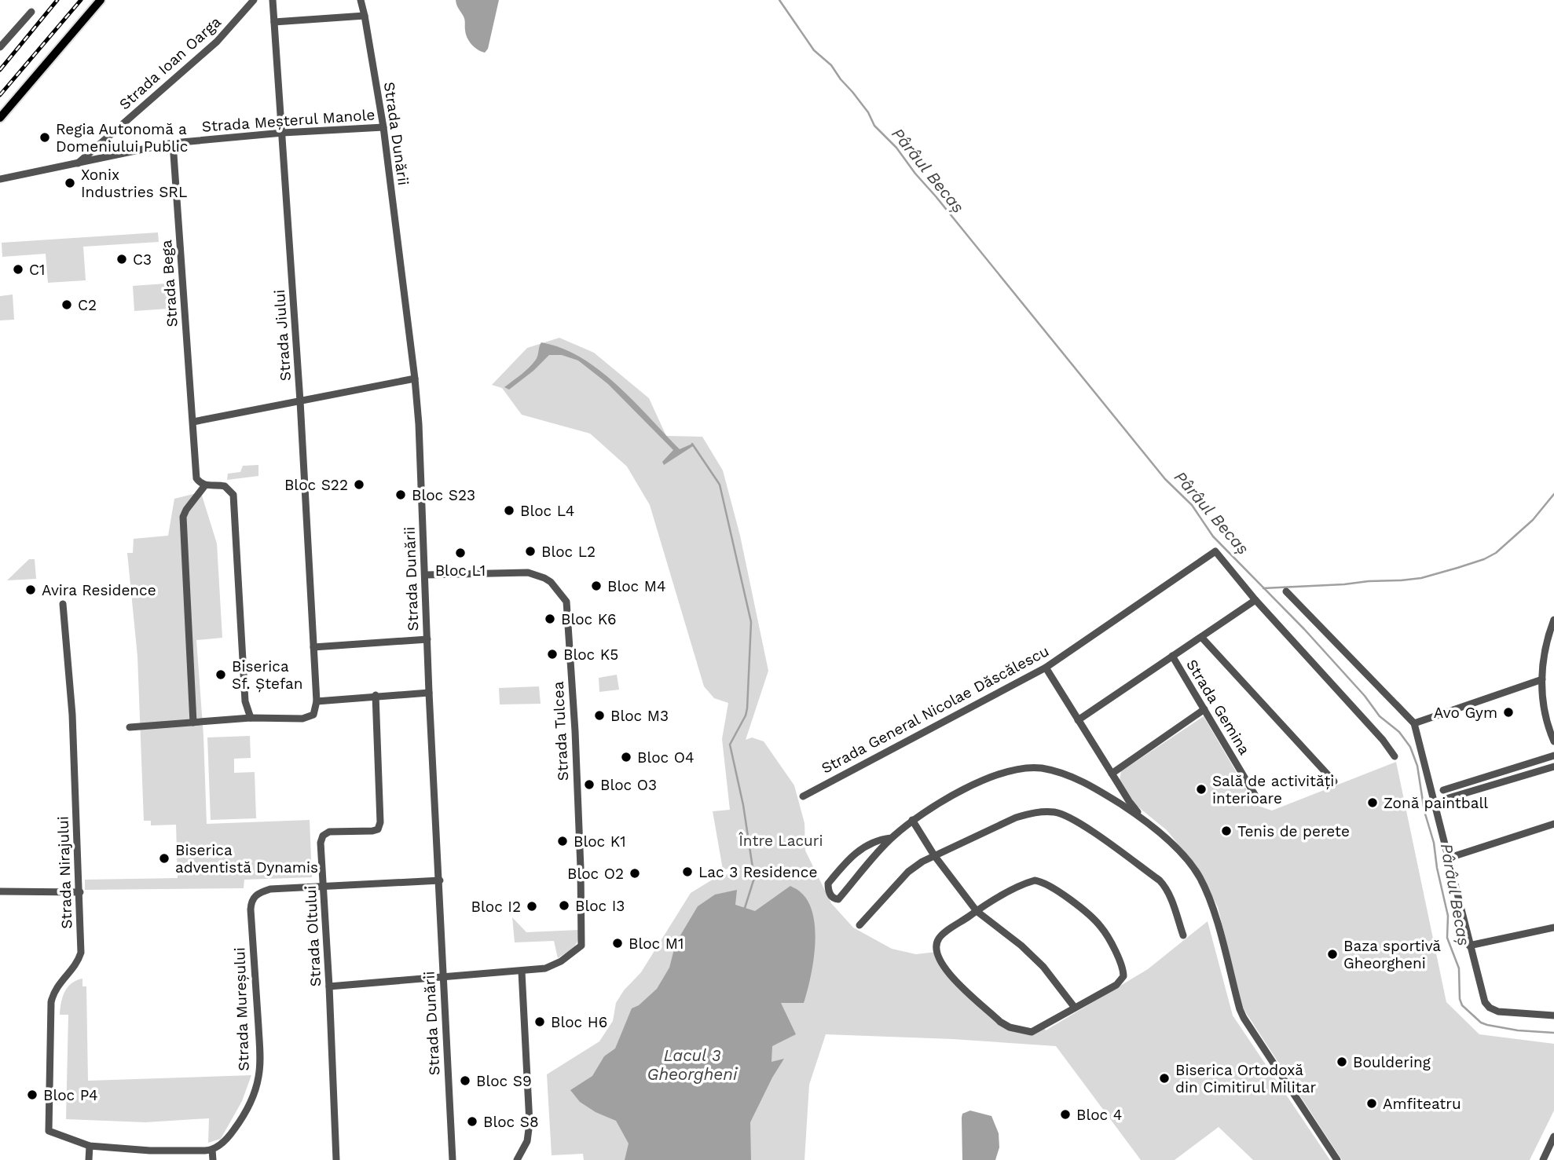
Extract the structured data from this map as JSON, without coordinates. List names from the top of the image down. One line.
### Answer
{"streets":{"street":["Strada Ioan Oarga","Strada Meșterul Manole","Strada Dunării","Strada Bega","Strada Jiului","Strada Gemina","Strada General Nicolae Dăscălescu","Strada Tulcea","Strada Nirajului","Strada Oltului","Strada Mureșului"]},"crossings":[["Strada Ioan Oarga","Strada Meșterul Manole"],["Strada Meșterul Manole","Strada Dunării"],["Strada Meșterul Manole","Strada Bega"],["Strada Meșterul Manole","Strada Jiului"],["Strada Dunării","Strada Tulcea"],["Strada Tulcea","Strada Oltului"],["Strada Oltului","Strada Mureșului"]],"water":["Pârâul Becaș","Lacul 3 Gheorgheni"],"parks":["Între Lacuri"],"places":["Regia Autonomă a Domeniului Public","Xonix Industries SRL","C3","C1","C2","Bloc S22","Bloc S23","Bloc L4","Bloc L2","Bloc L1","Bloc M4","Avira Residence","Bloc K6","Bloc K5","Biserica Sf. Ștefan","Avo Gym","Bloc M3","Bloc O4","Bloc O3","Sală de activități interioare","Zonă paintball","Tenis de perete","Bloc K1","Biserica adventistă Dynamis","Lac 3 Residence","Bloc O2","Bloc I3","Bloc I2","Bloc M1","Baza sportivă Gheorgheni","Bloc H6","Bouldering","Biserica Ortodoxă din Cimitirul Militar","Bloc S9","Bloc P4","Amfiteatru","Bloc 4","Bloc S8"]}
